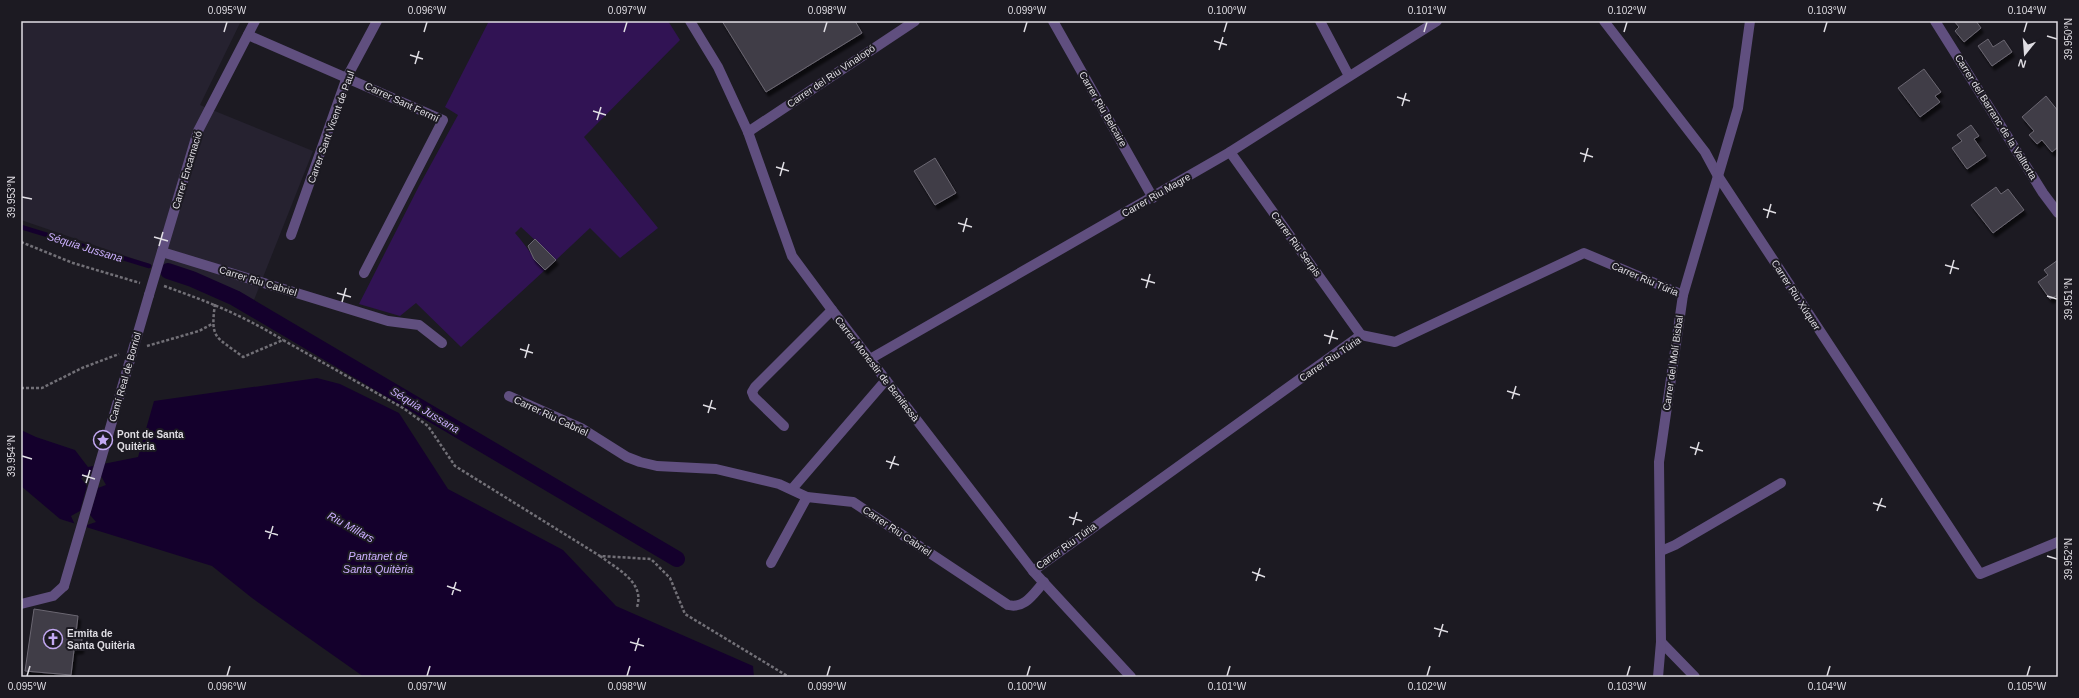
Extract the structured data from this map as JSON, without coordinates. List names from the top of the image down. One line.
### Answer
{"streets":{"street":["Carrer del Riu Vinalopó","Carrer Sant Fermí","Carrer Riu Belcaire","Carrer del Barranc de la Valltorta","Carrer Sant Vicent de Paul","Carrer Encarnació","Carrer Riu Magre","Carrer Riu Serpis","Carrer Riu Túria","Carrer Riu Cabriel","Carrer Riu Xúquer","Carrer del Molí Bisbal","Carrer Monestir de Benifassà","Camí Real de Borriol"]},"crossings":[["Carrer del Riu Vinalopó","Carrer Monestir de Benifassà"],["Carrer Sant Fermí","Carrer Sant Vicent de Paul"],["Carrer Sant Fermí","Carrer Encarnació"],["Carrer Riu Belcaire","Carrer Riu Magre"],["Carrer Encarnació","Carrer Riu Cabriel"],["Carrer Encarnació","Camí Real de Borriol"],["Carrer Riu Magre","Carrer Riu Serpis"],["Carrer Riu Magre","Carrer Monestir de Benifassà"],["Carrer Riu Serpis","Carrer Riu Túria"],["Carrer Riu Túria","Carrer del Molí Bisbal"],["Carrer Riu Túria","Carrer Monestir de Benifassà"],["Carrer Riu Cabriel","Carrer Monestir de Benifassà"],["Carrer Riu Xúquer","Carrer del Molí Bisbal"]],"water":["Séquia Jussana","Riu Millars","Pantanet de Santa Quitèria"],"places":{"place":["Pont de Santa Quitèria"],"church":["Ermita de Santa Quitèria"]},"north":"bottom","coordinates":["0.095°W","0.096°W","0.097°W","0.098°W","0.099°W","0.100°W","0.101°W","0.102°W","0.103°W","0.104°W","39.950°N","39.953°N","39.951°N","39.954°N","39.952°N","0.105°W"]}
